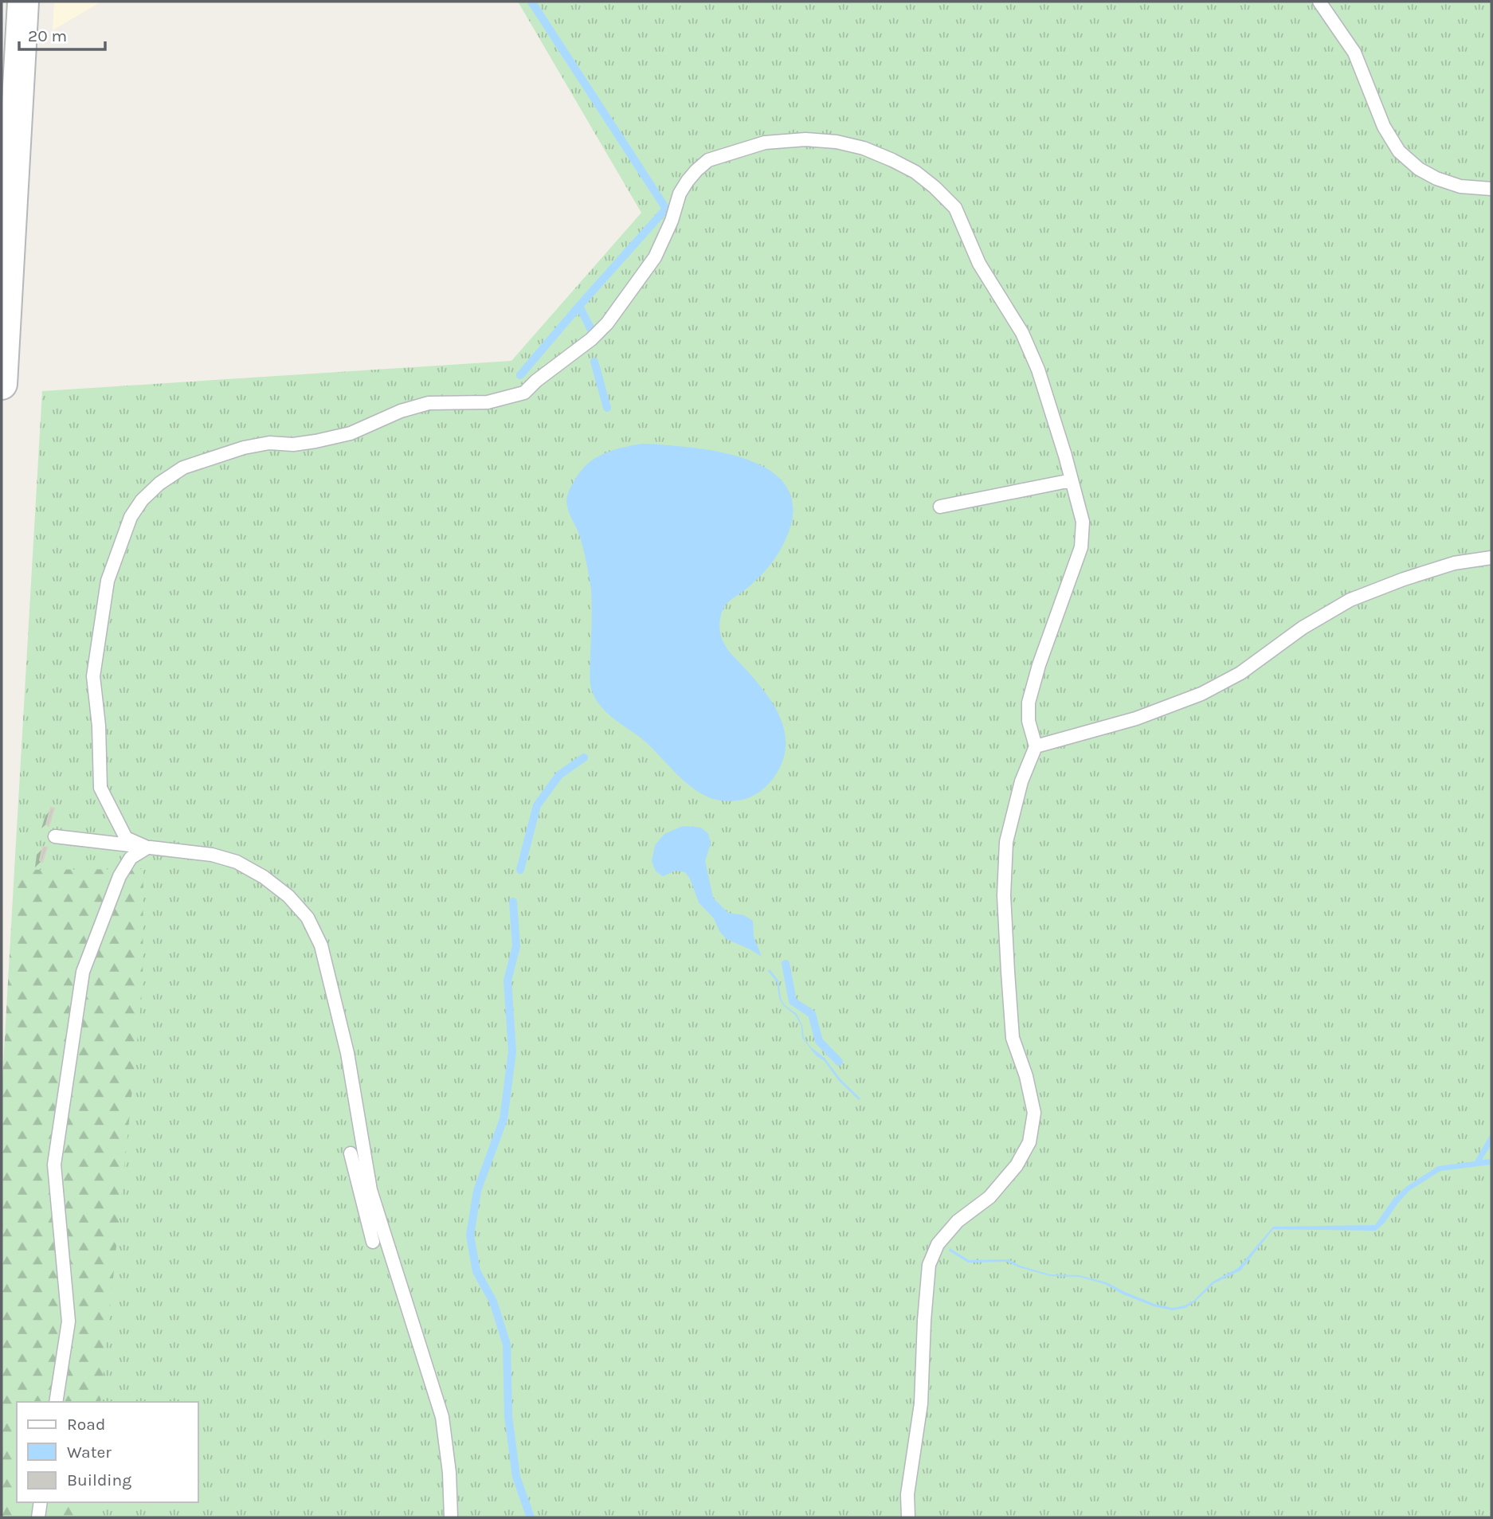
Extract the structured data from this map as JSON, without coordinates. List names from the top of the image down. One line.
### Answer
{"legend":["Road","Water","Building"],"scale_bar":"20 m"}
